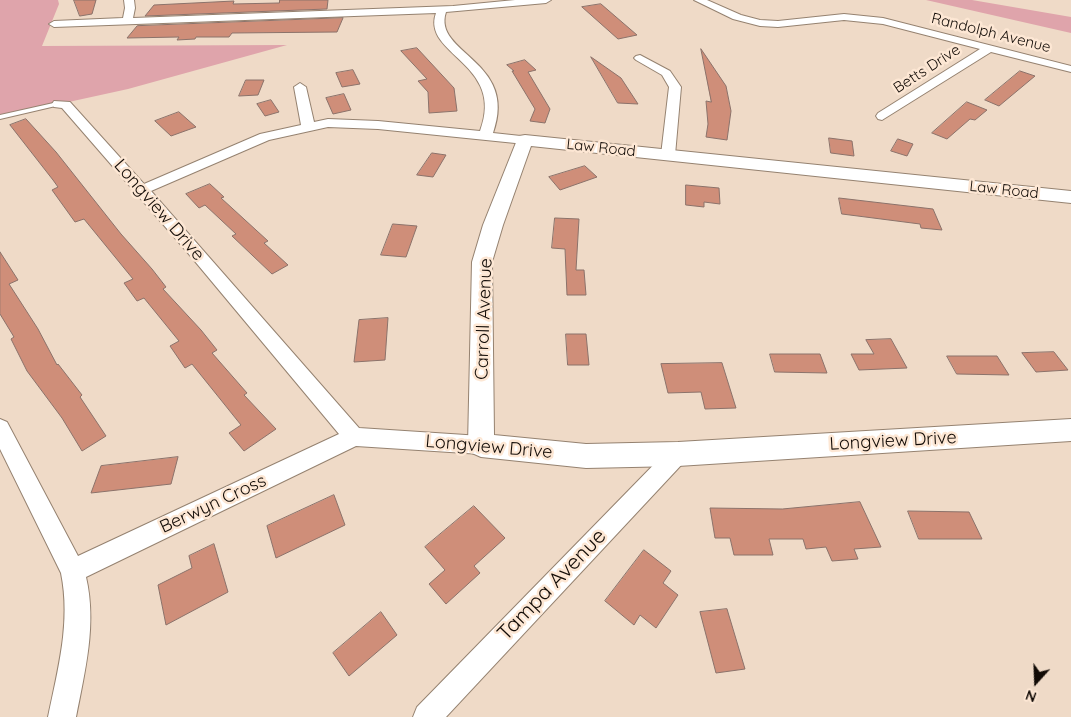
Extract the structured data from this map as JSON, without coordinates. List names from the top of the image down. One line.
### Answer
{"streets":{"street":["Randolph Avenue","Betts Drive","Law Road","Longview Drive","Carroll Avenue","Berwyn Cross","Tampa Avenue"]},"crossings":[["Randolph Avenue","Betts Drive"],["Law Road","Longview Drive"],["Law Road","Carroll Avenue"],["Longview Drive","Carroll Avenue"],["Longview Drive","Berwyn Cross"],["Longview Drive","Tampa Avenue"]],"north":"bottom"}
